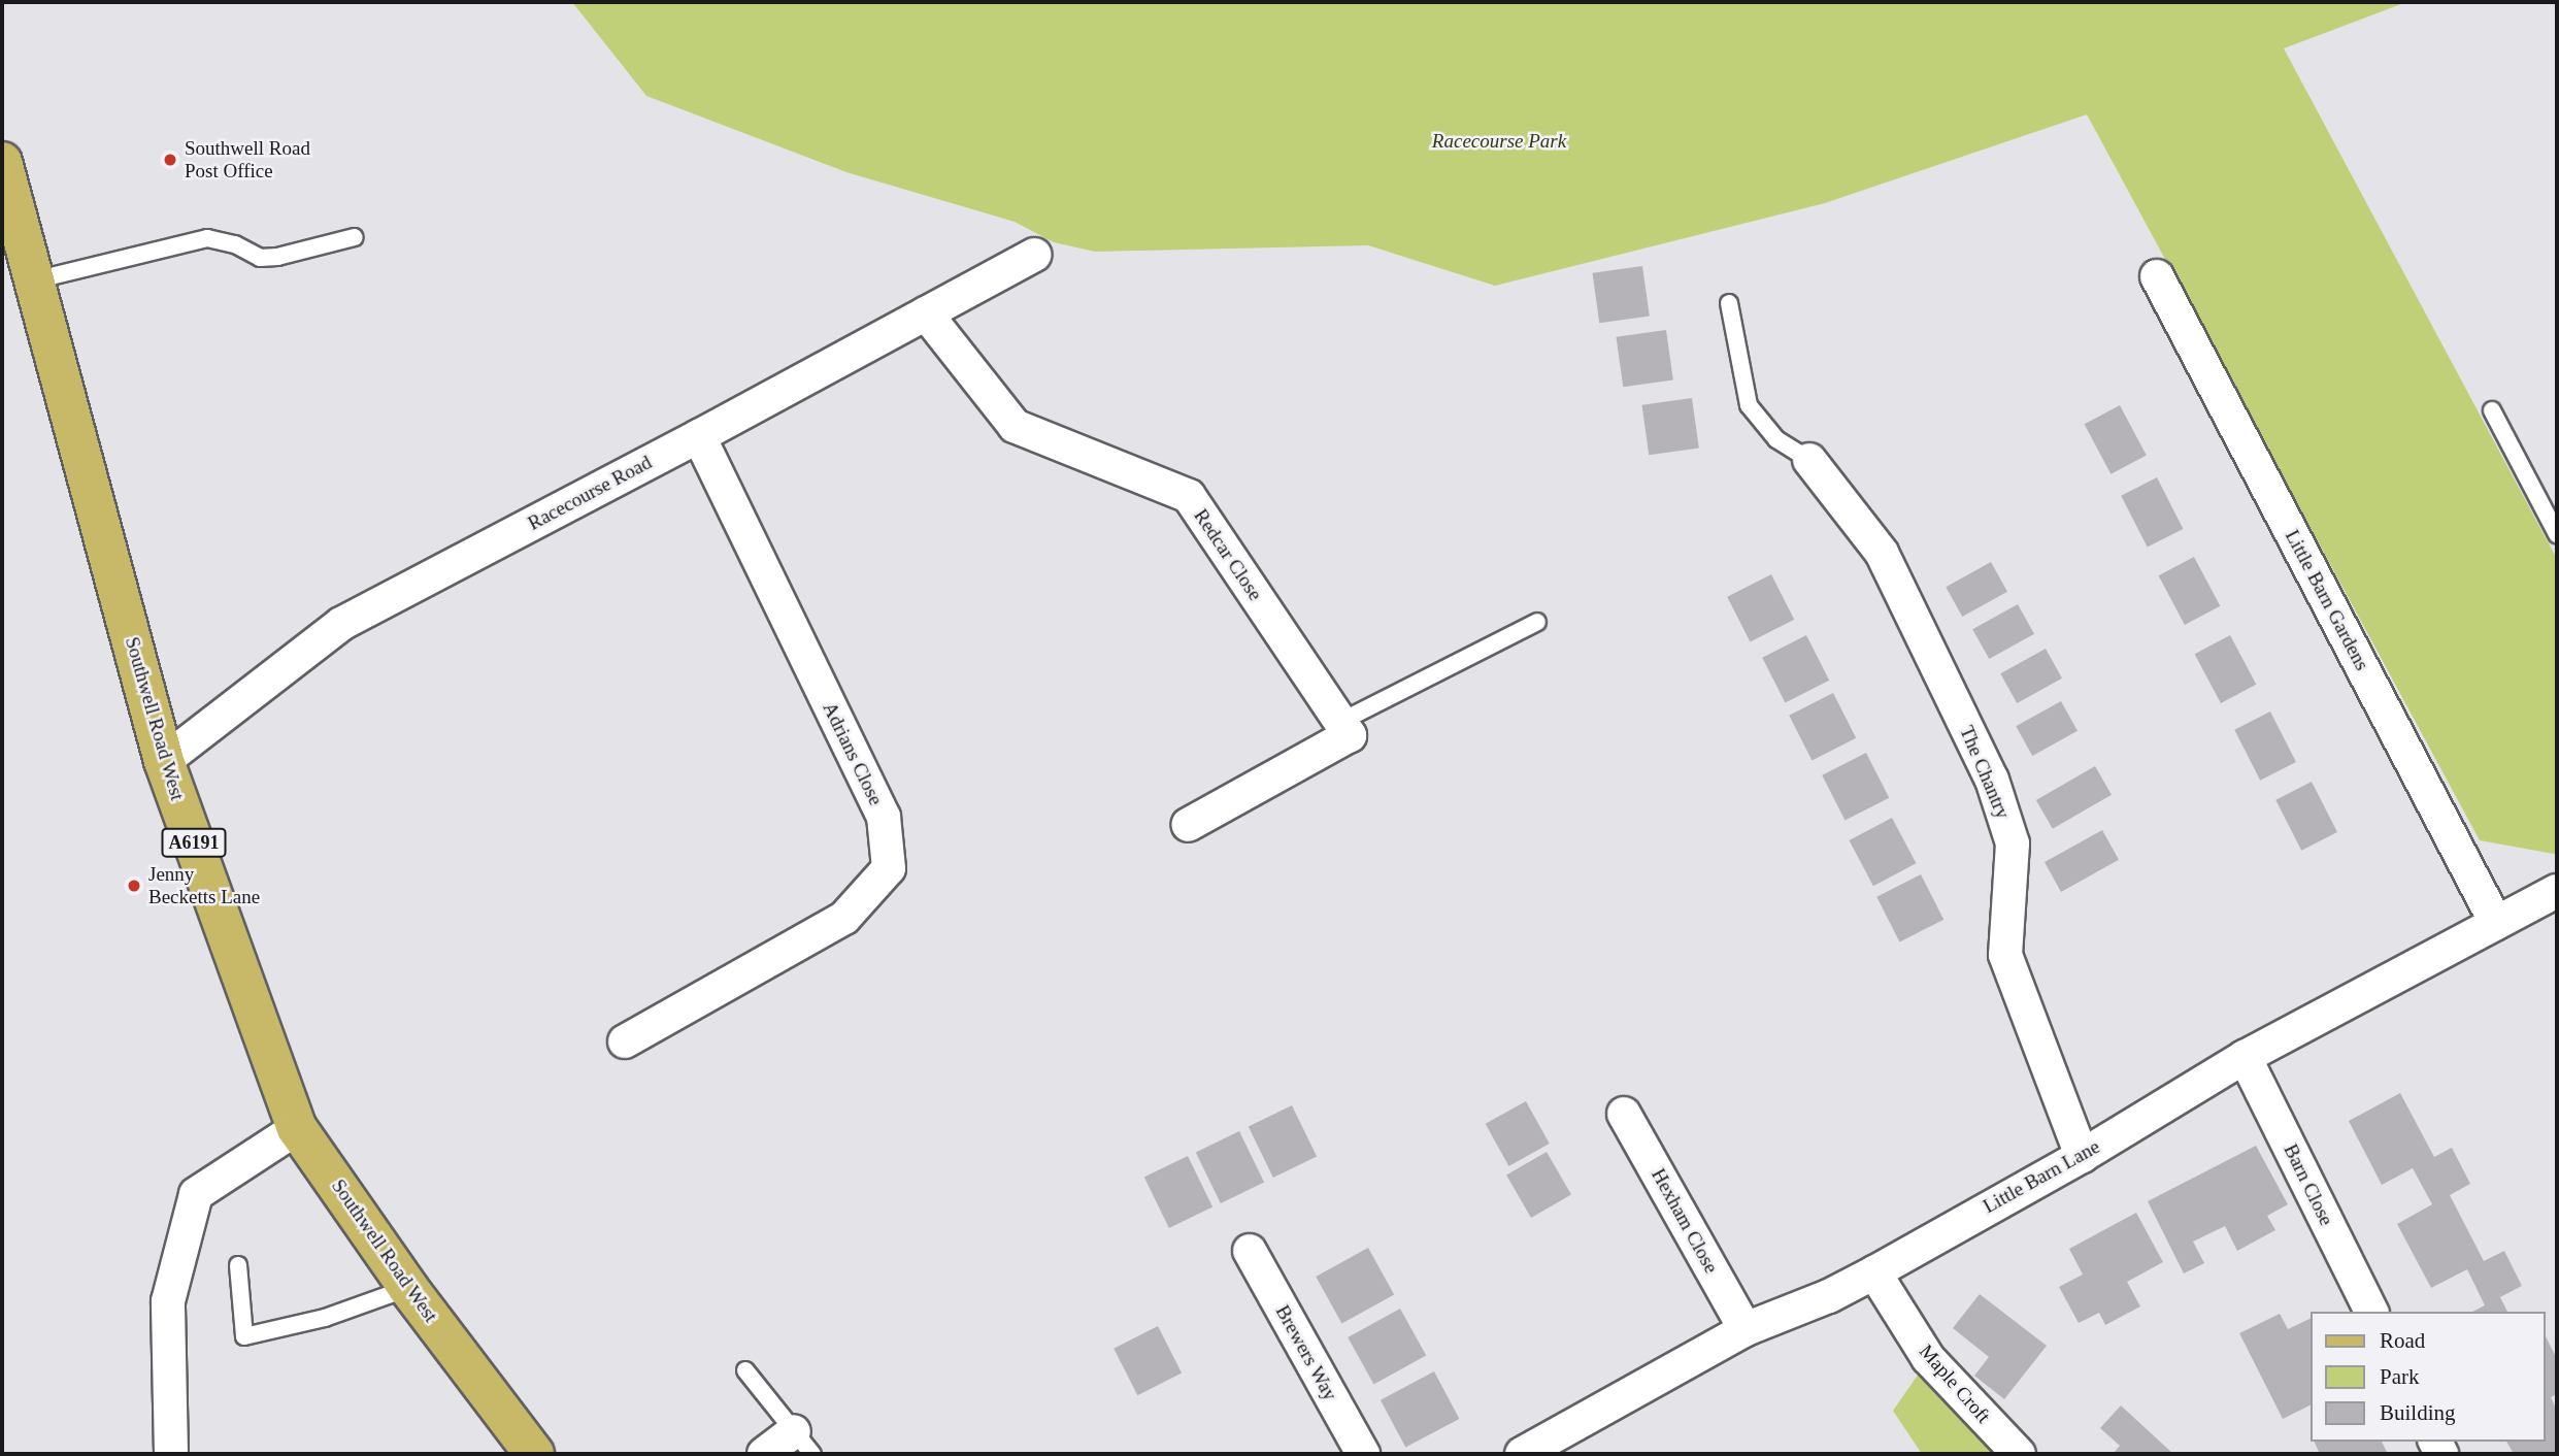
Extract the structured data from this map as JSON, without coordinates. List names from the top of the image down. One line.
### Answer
{"streets":{"main road":["Southwell Road West","A6191"],"street":["Racecourse Road","Redcar Close","Little Barn Gardens","Adrians Close","The Chantry","Little Barn Lane","Barn Close","Hexham Close","Brewers Way","Maple Croft"]},"crossings":[["Racecourse Road","Redcar Close"],["Racecourse Road","Southwell Road West"],["Racecourse Road","Adrians Close"],["Little Barn Gardens","Little Barn Lane"],["The Chantry","Little Barn Lane"],["Little Barn Lane","Barn Close"],["Little Barn Lane","Hexham Close"],["Little Barn Lane","Maple Croft"]],"parks":["Racecourse Park"],"places":["Southwell Road Post Office","Jenny Becketts Lane"],"legend":["Road","Park","Building"]}
